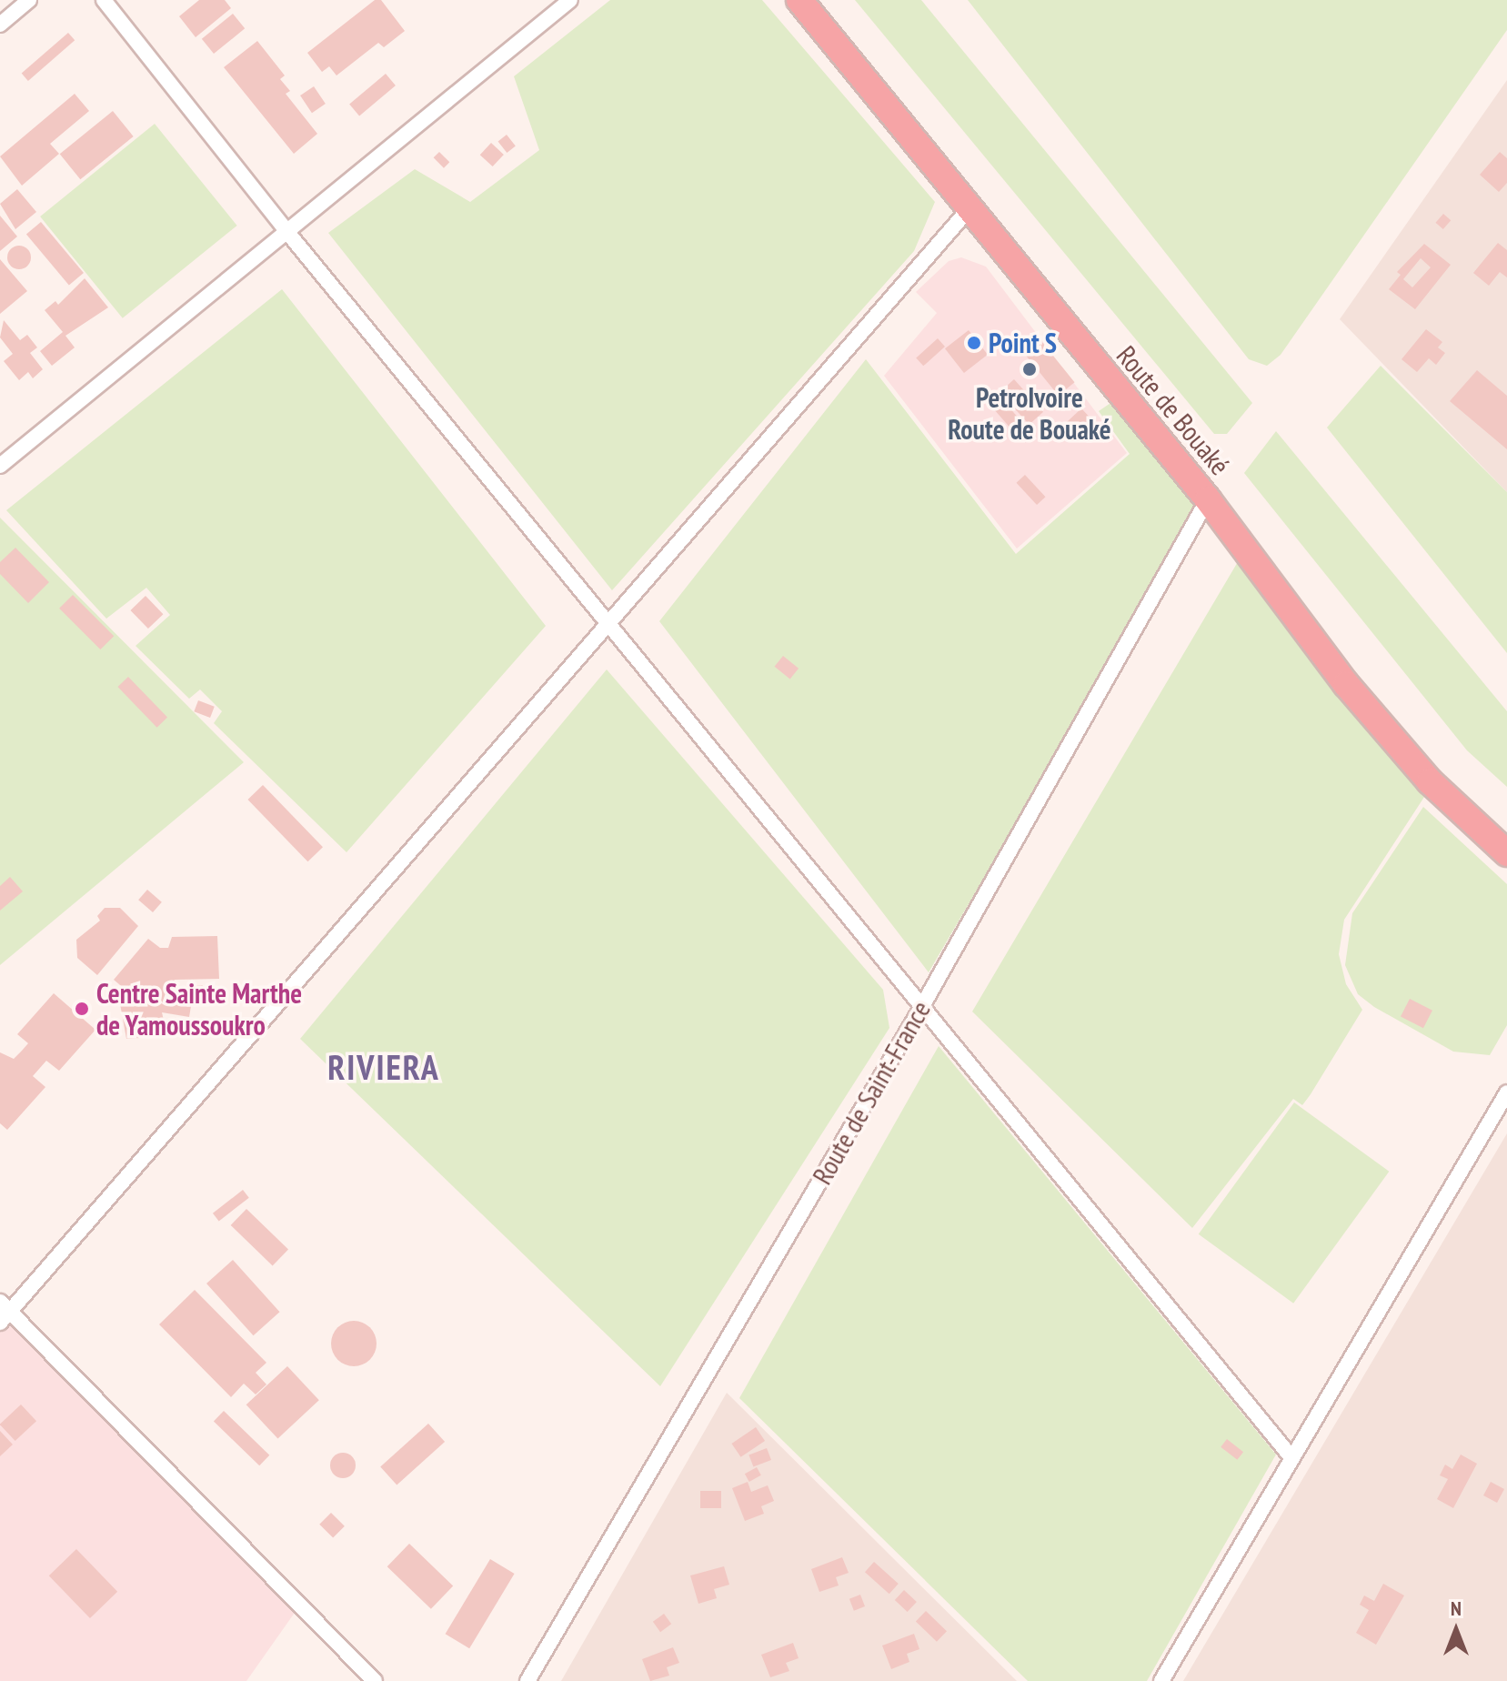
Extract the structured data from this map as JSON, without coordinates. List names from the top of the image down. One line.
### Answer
{"streets":{"highway":["Route de Bouaké"],"street":["Route de Saint-France"]},"crossings":[["Route de Bouaké","Route de Saint-France"]],"districts":["RIVIERA"],"places":["Point S","PetroIvoire Route de Bouaké","Centre Sainte Marthe de Yamoussoukro"],"north":"top"}
